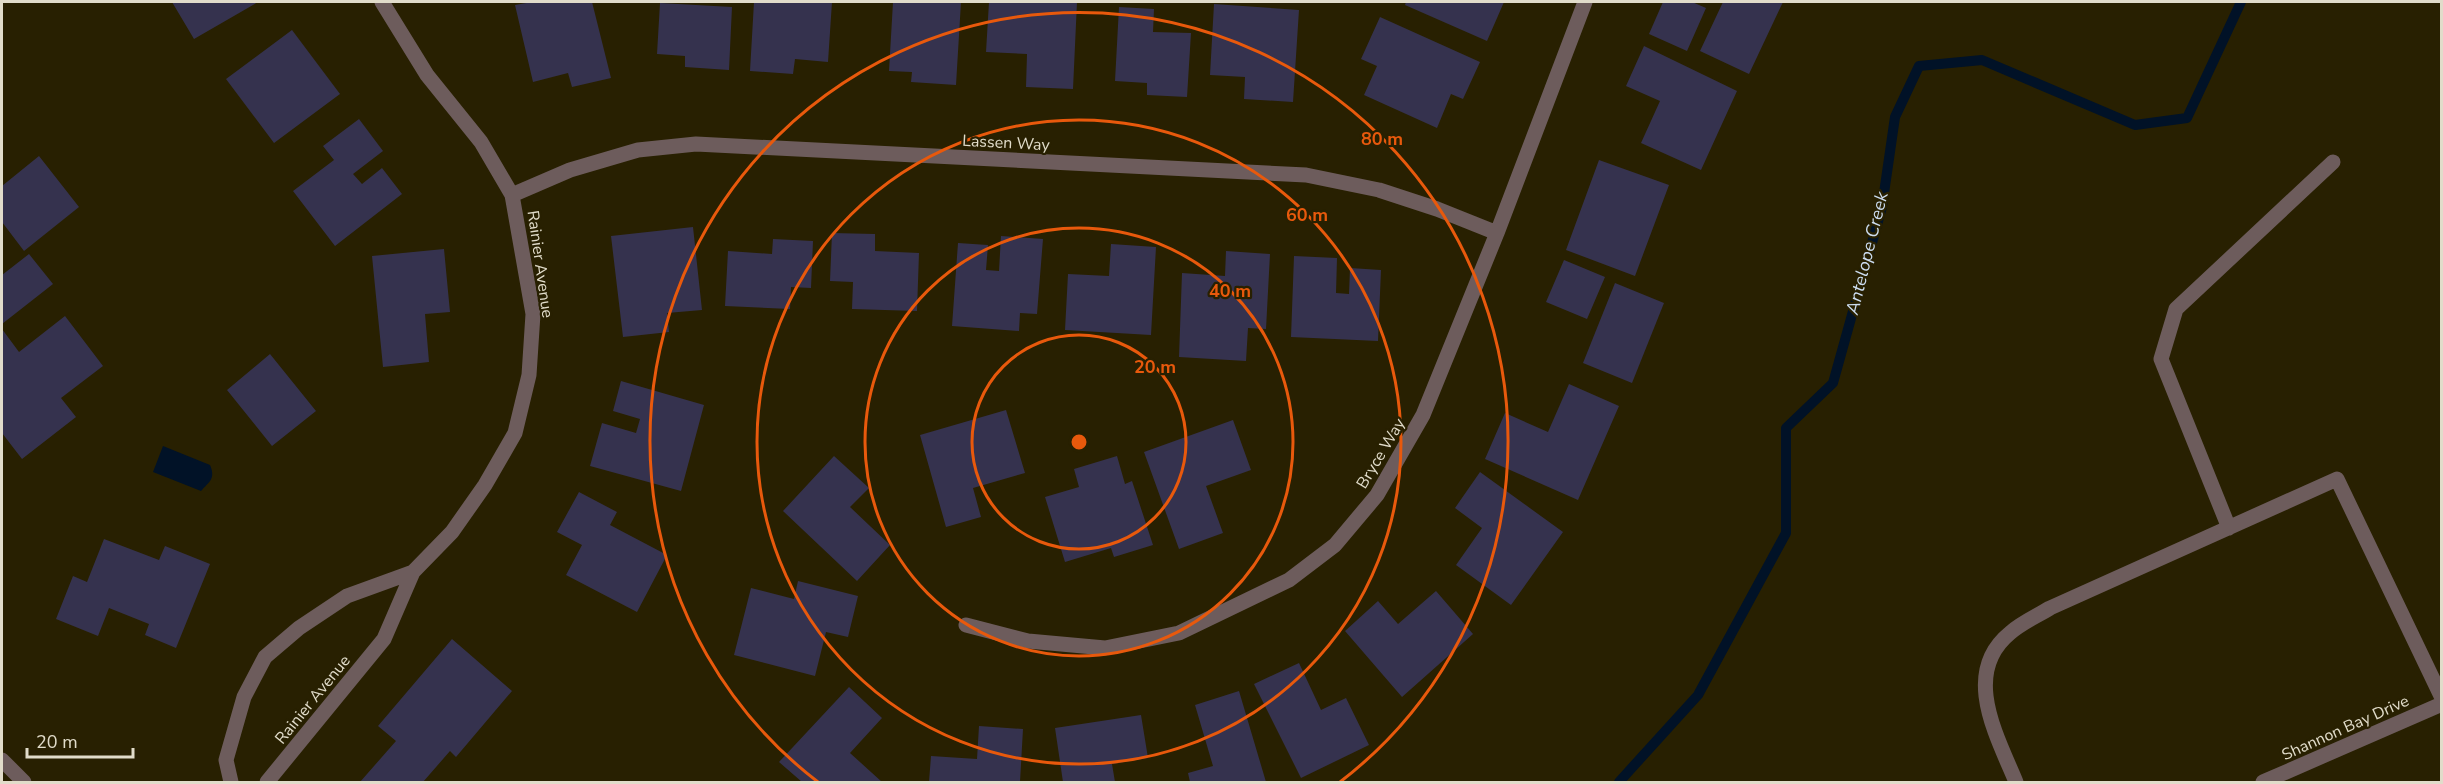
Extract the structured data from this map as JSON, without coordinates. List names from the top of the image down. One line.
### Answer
{"streets":{"street":["Lassen Way","Rainier Avenue","Bryce Way","Shannon Bay Drive"]},"crossings":[["Lassen Way","Rainier Avenue"],["Lassen Way","Bryce Way"]],"water":["Antelope Creek"],"scale_bar":"20 m","rings":["80 m","60 m","40 m","20 m"]}
